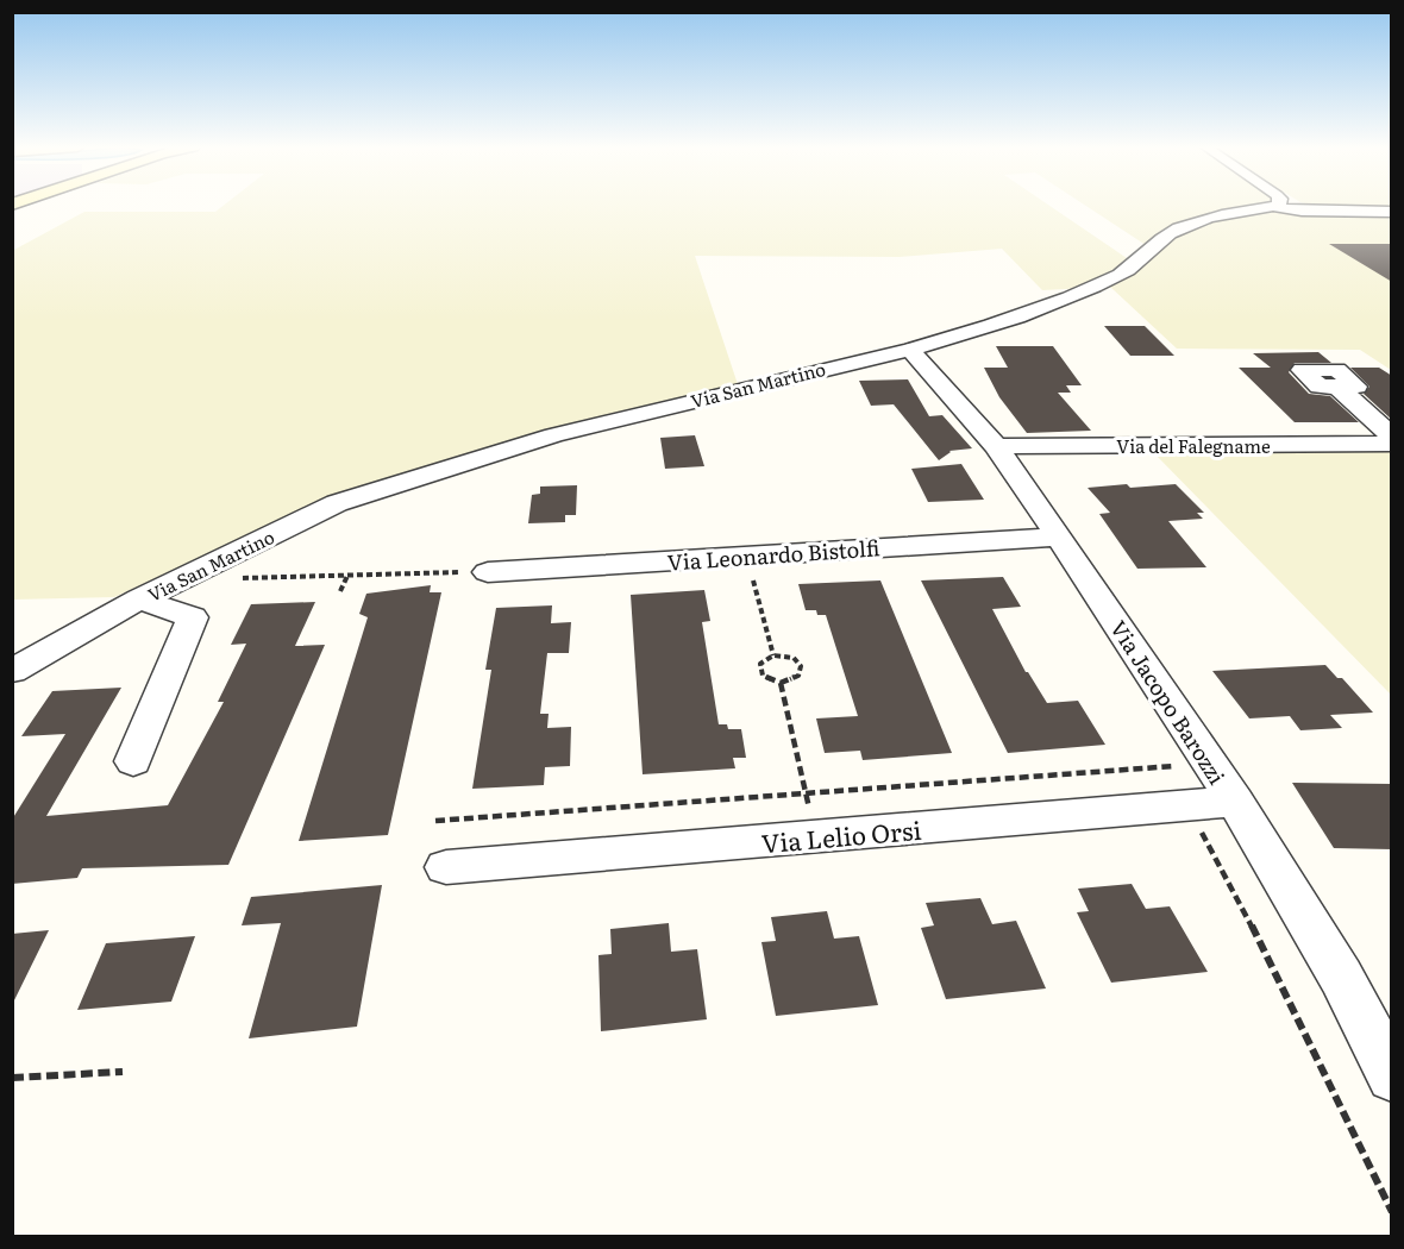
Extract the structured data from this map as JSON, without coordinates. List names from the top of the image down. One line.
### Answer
{"streets":{"street":["Via San Martino","Via del Falegname","Via Leonardo Bistolfi","Via Jacopo Barozzi","Via Lelio Orsi"]},"crossings":[["Via San Martino","Via Jacopo Barozzi"],["Via del Falegname","Via Jacopo Barozzi"],["Via Leonardo Bistolfi","Via Jacopo Barozzi"],["Via Jacopo Barozzi","Via Lelio Orsi"]]}
